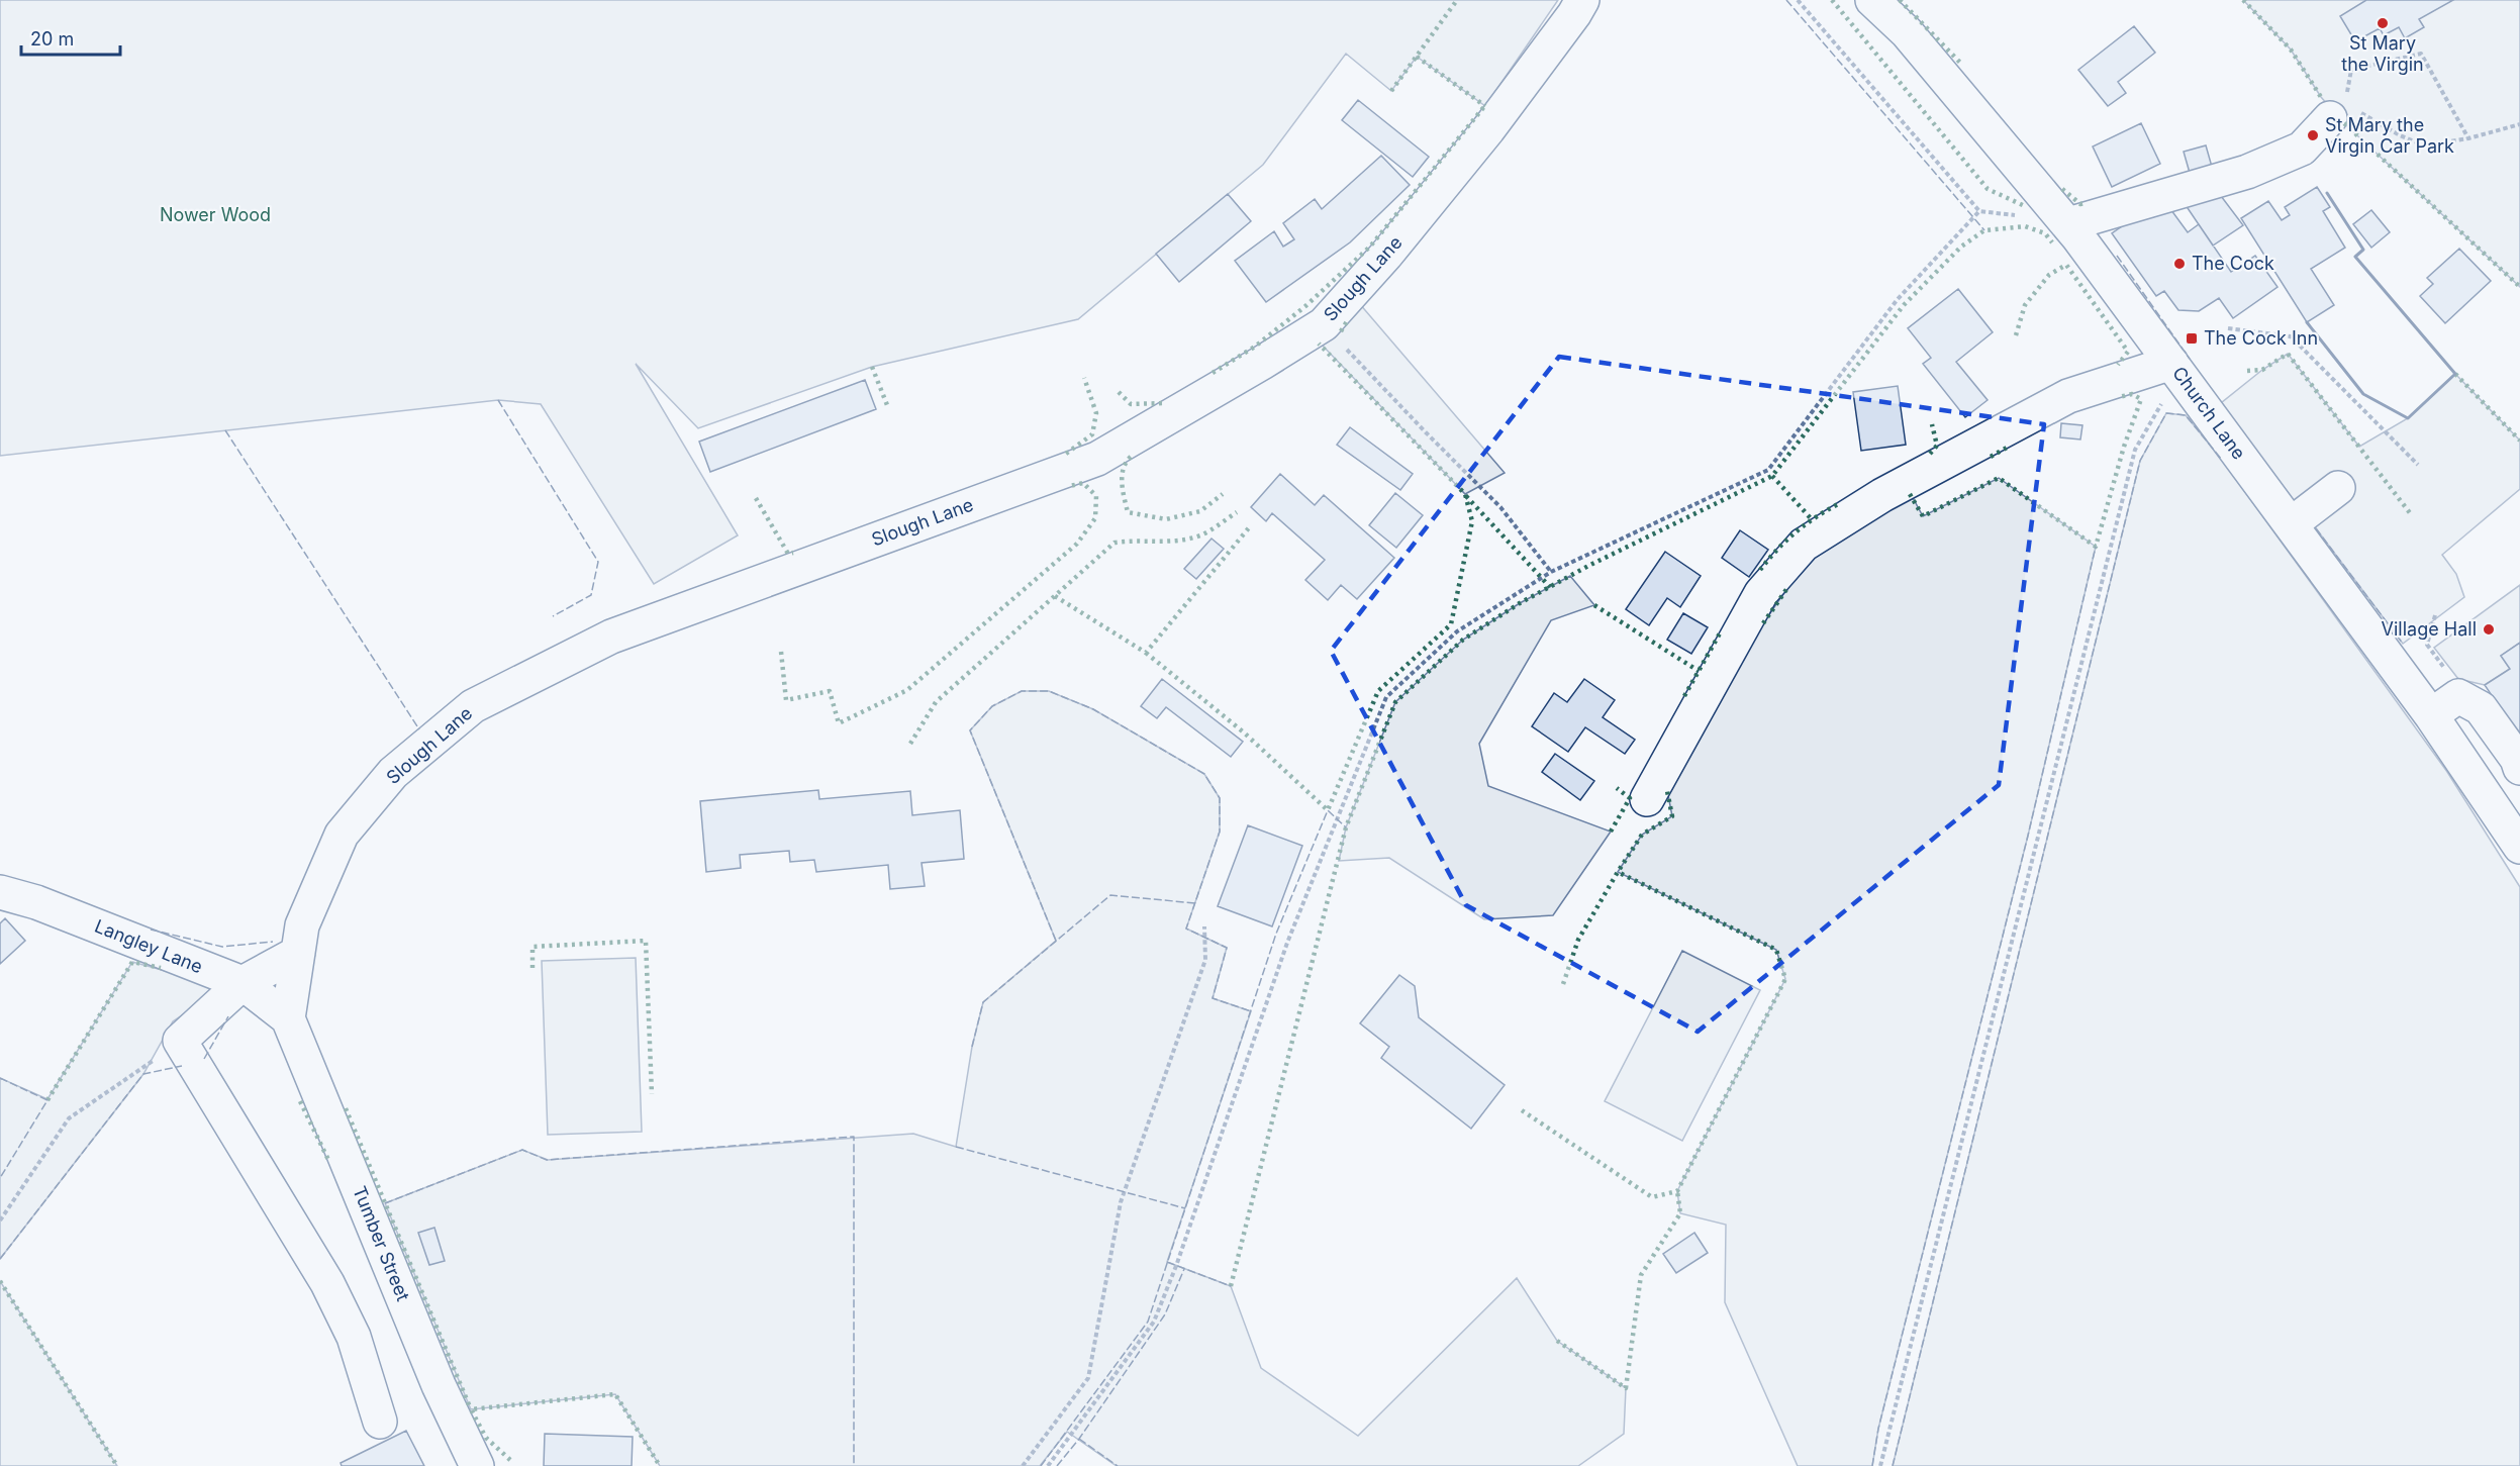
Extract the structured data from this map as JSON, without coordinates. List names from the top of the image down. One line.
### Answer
{"streets":{"street":["Slough Lane","Church Lane","Langley Lane","Tumber Street"]},"crossings":[["Slough Lane","Langley Lane"],["Slough Lane","Tumber Street"],["Langley Lane","Tumber Street"]],"parks":["Nower Wood"],"places":{"other":["St Mary the Virgin","St Mary the Virgin Car Park","The Cock","Village Hall"],"transit":["The Cock Inn"]},"scale_bar":"20 m"}
